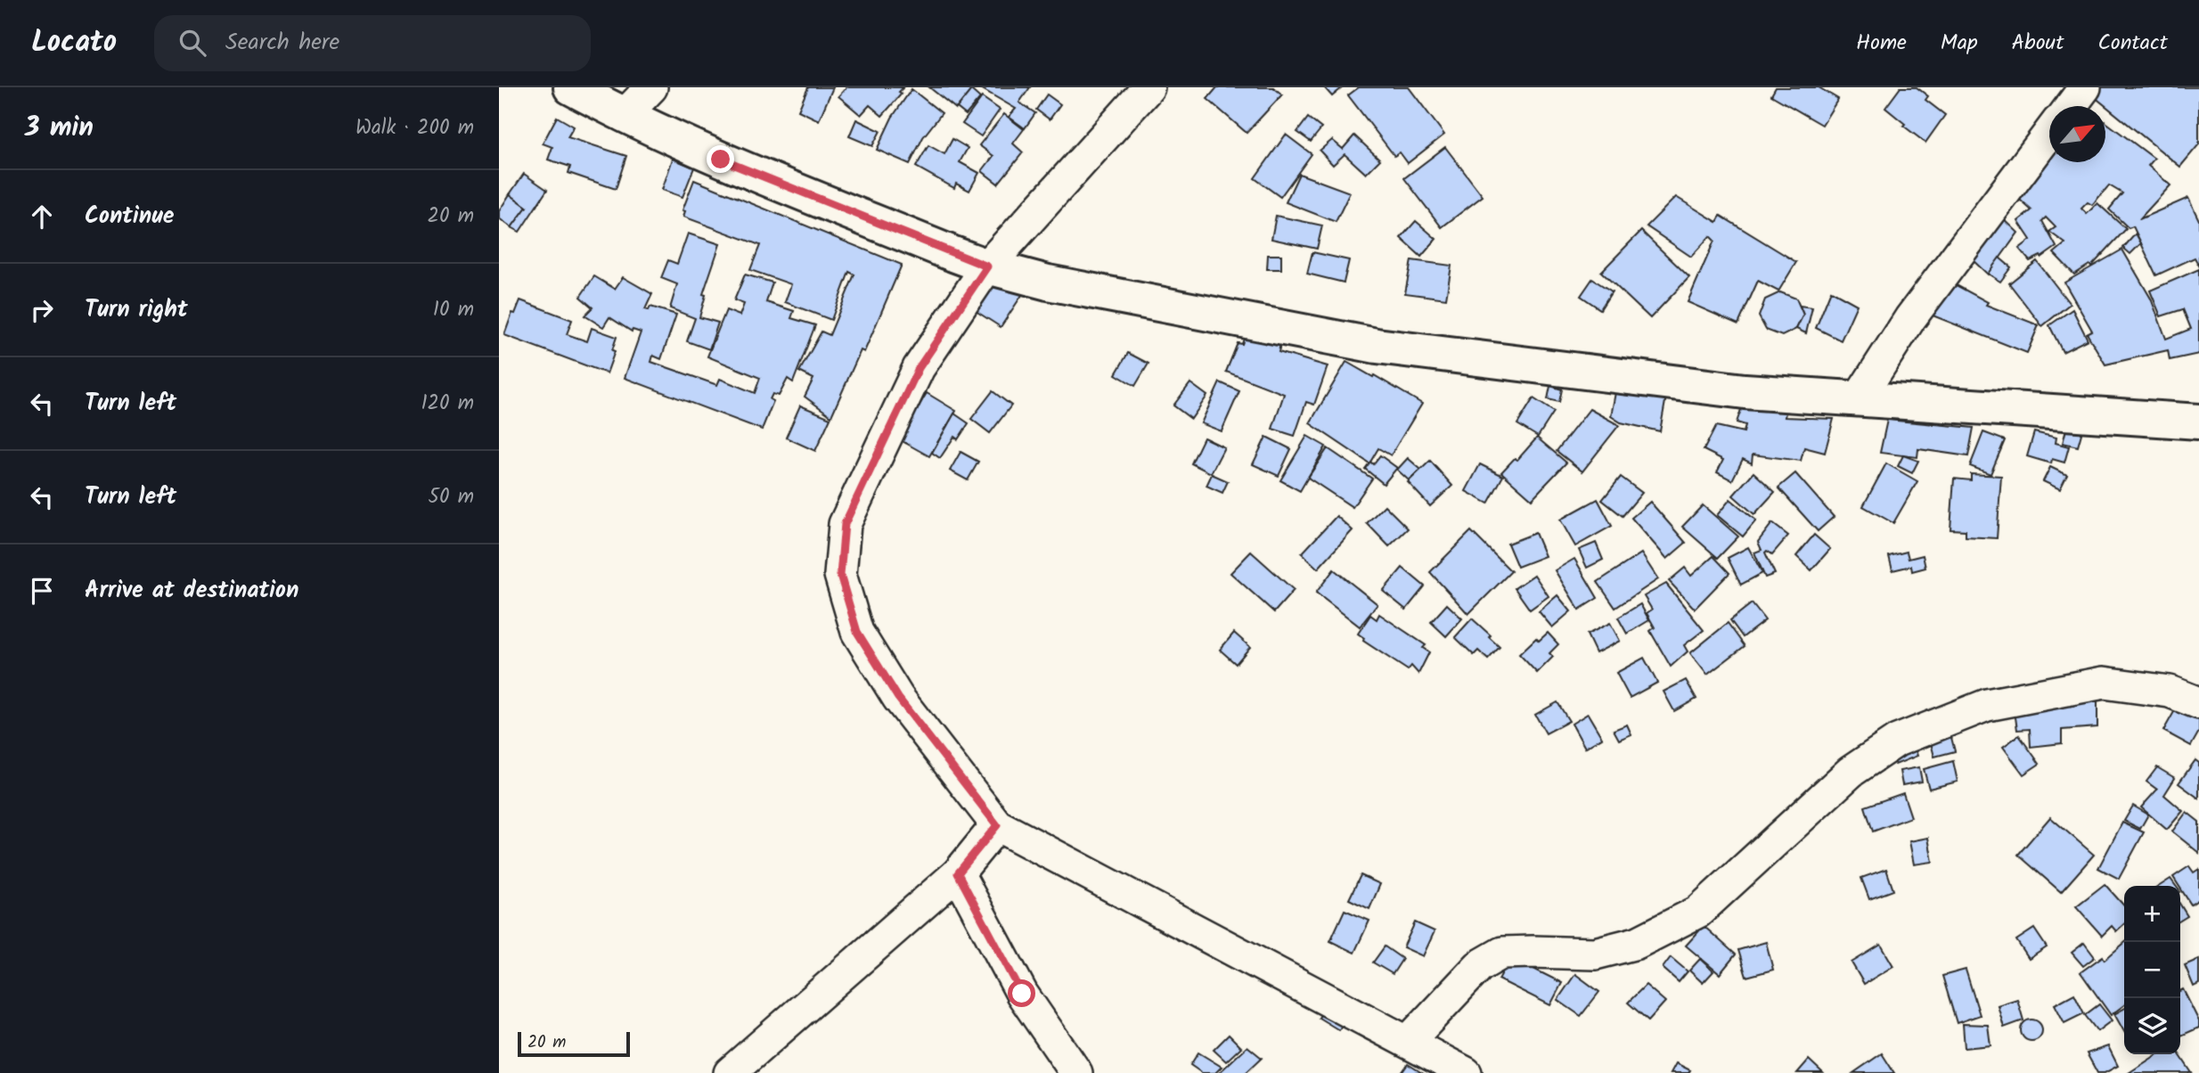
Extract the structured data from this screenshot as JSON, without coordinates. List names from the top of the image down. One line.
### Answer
{"scale_bar":"20 m","north":"top right","page":{"header":"Locato","search":"Search here","nav":["Home","Map","About","Contact"],"heading":["3 min","Walk · 200 m"],"list":[["Continue","20 m"],["Turn right","10 m"],["Turn left","120 m"],["Turn left","50 m"],"Arrive at destination"],"map_buttons":["+","−"],"scale":"20 m"}}
